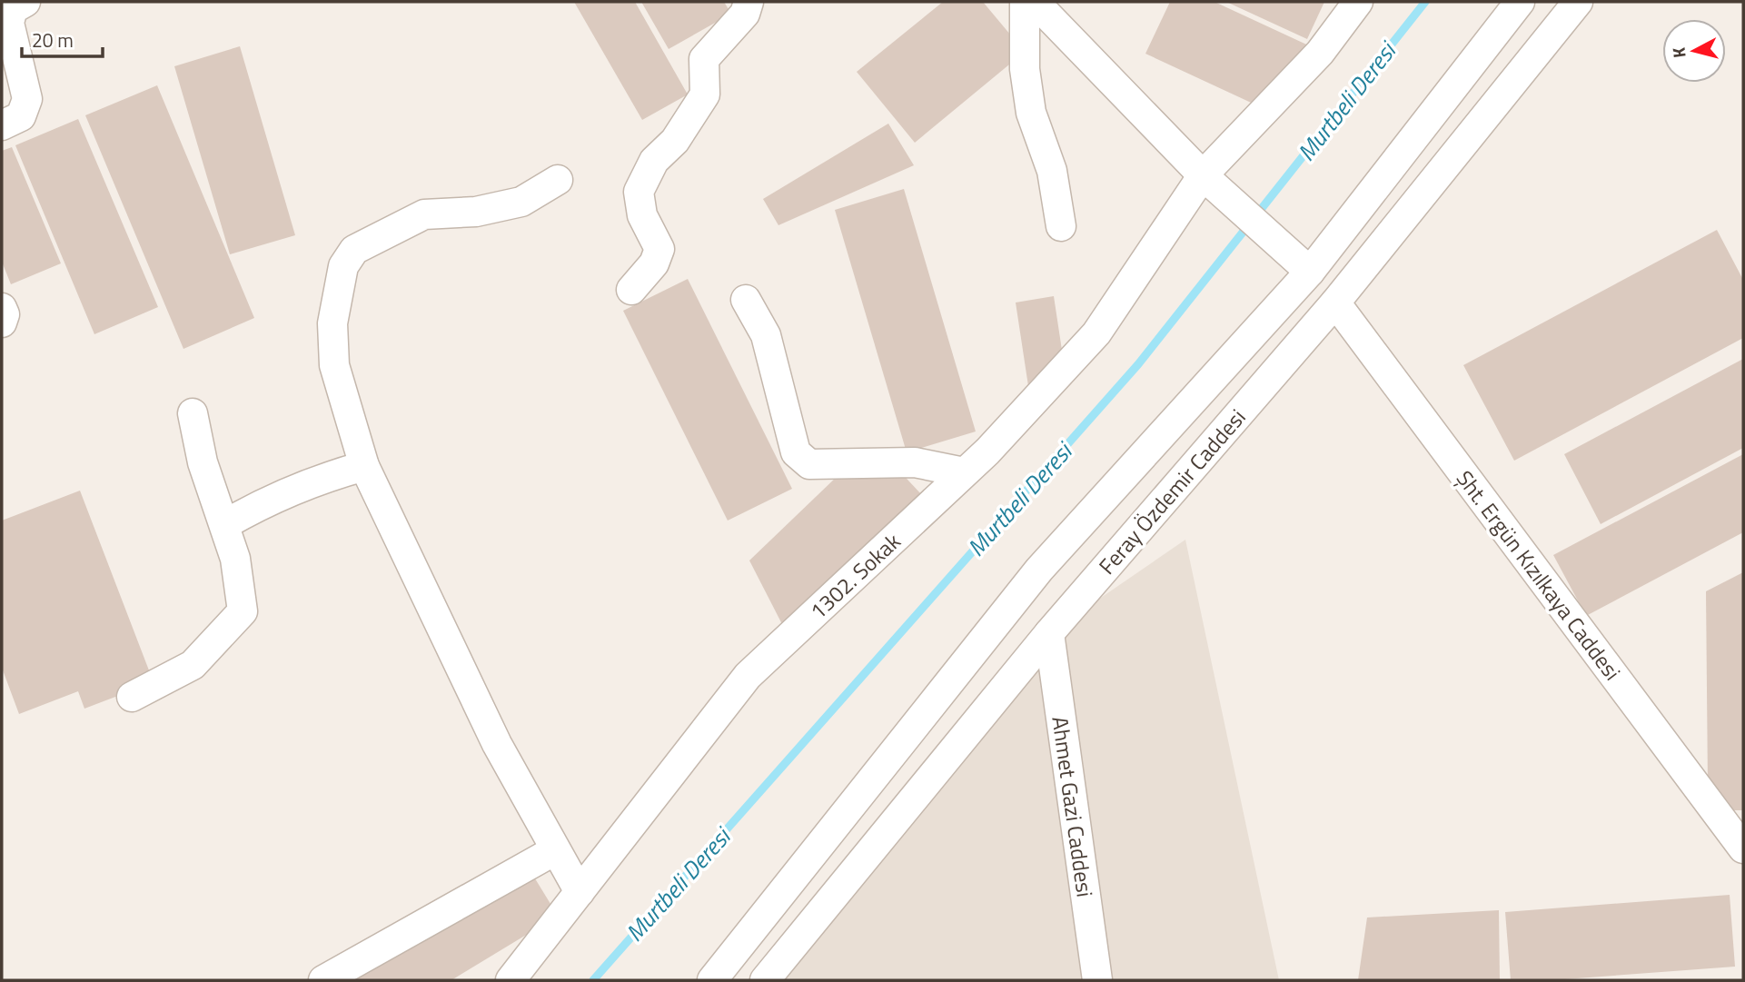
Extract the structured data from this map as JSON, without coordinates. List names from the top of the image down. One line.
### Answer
{"streets":{"street":["Feray Özdemir Caddesi","Şht. Ergün Kızılkaya Caddesi","1302. Sokak","Ahmet Gazi Caddesi"]},"crossings":[["Feray Özdemir Caddesi","Şht. Ergün Kızılkaya Caddesi"],["Feray Özdemir Caddesi","Ahmet Gazi Caddesi"]],"water":["Murtbeli Deresi"],"scale_bar":"20 m","north":"left"}
